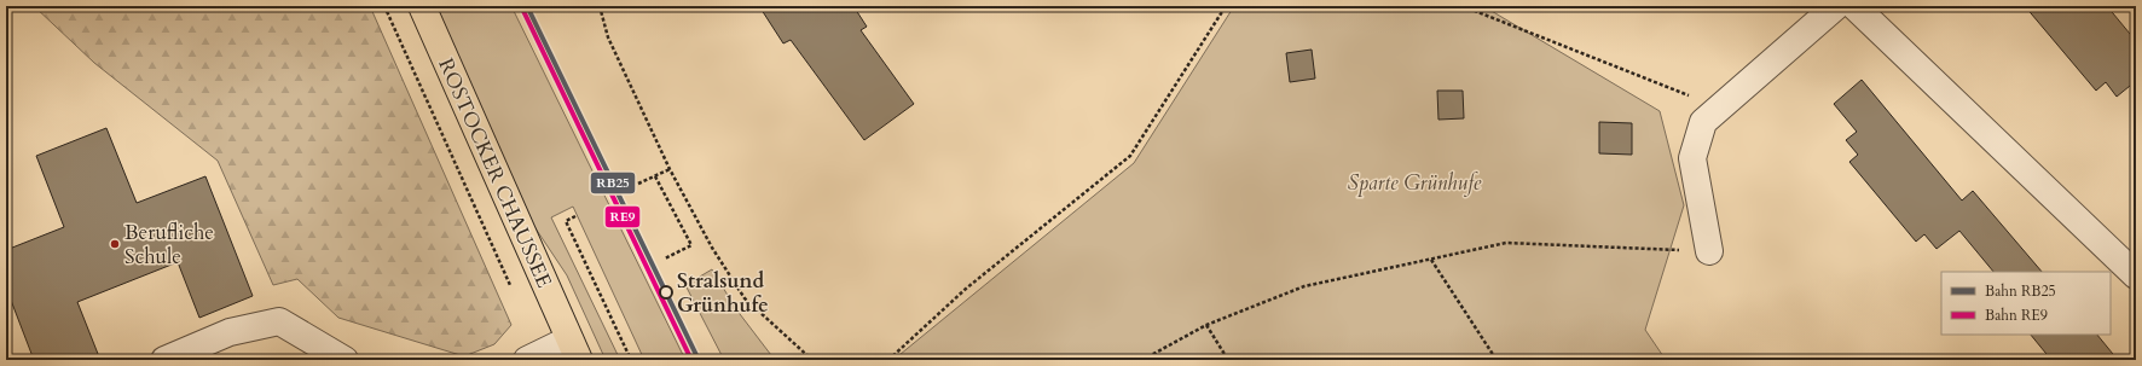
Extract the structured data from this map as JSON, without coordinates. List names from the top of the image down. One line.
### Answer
{"streets":{"main road":["ROSTOCKER CHAUSSEE"]},"parks":["Sparte Grünhufe"],"places":["Berufliche Schule","Stralsund Grünhufe"],"lines":["rail line RB25","rail line RE9"],"legend":["Bahn RB25","Bahn RE9"]}
